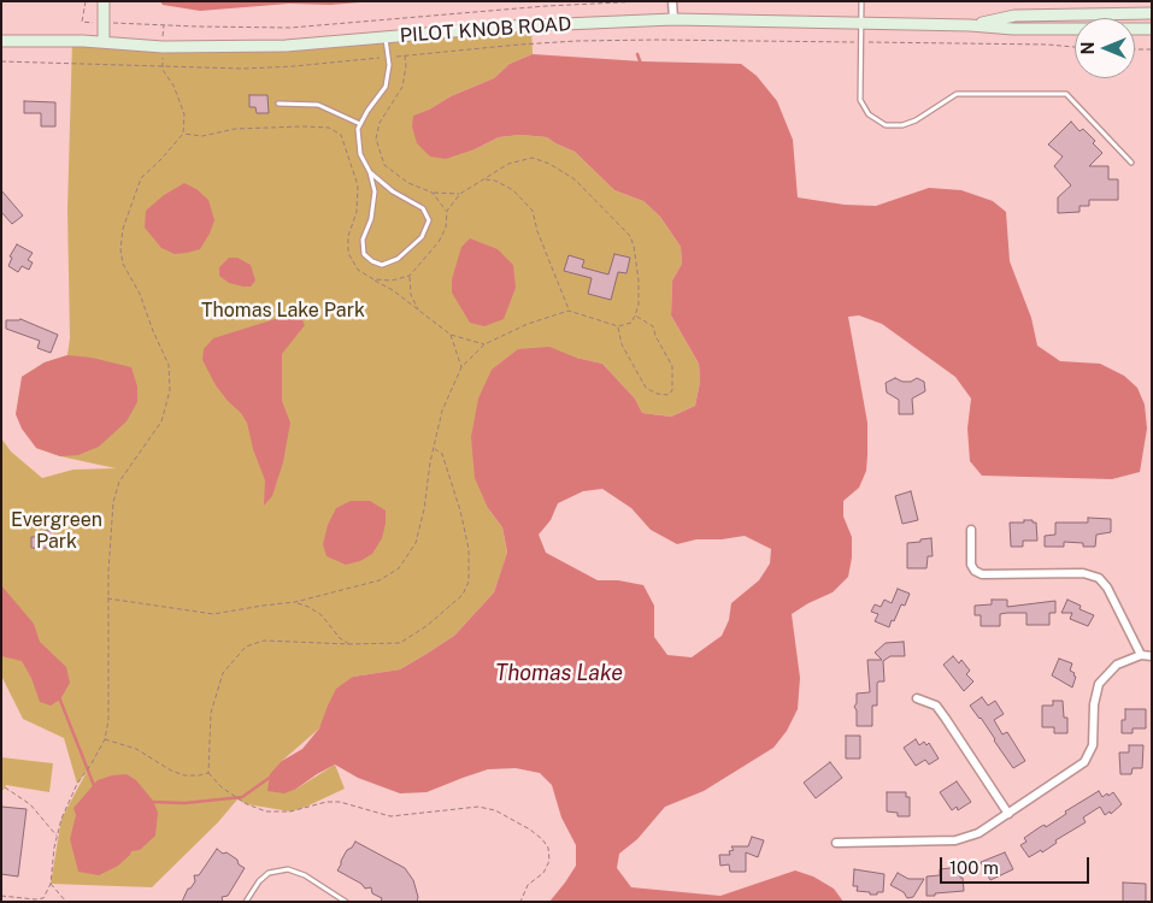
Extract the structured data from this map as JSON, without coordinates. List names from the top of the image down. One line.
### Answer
{"streets":{"main road":["PILOT KNOB ROAD"]},"water":["Thomas Lake"],"parks":["Thomas Lake Park","Evergreen Park"],"scale_bar":"100 m","north":"left"}
